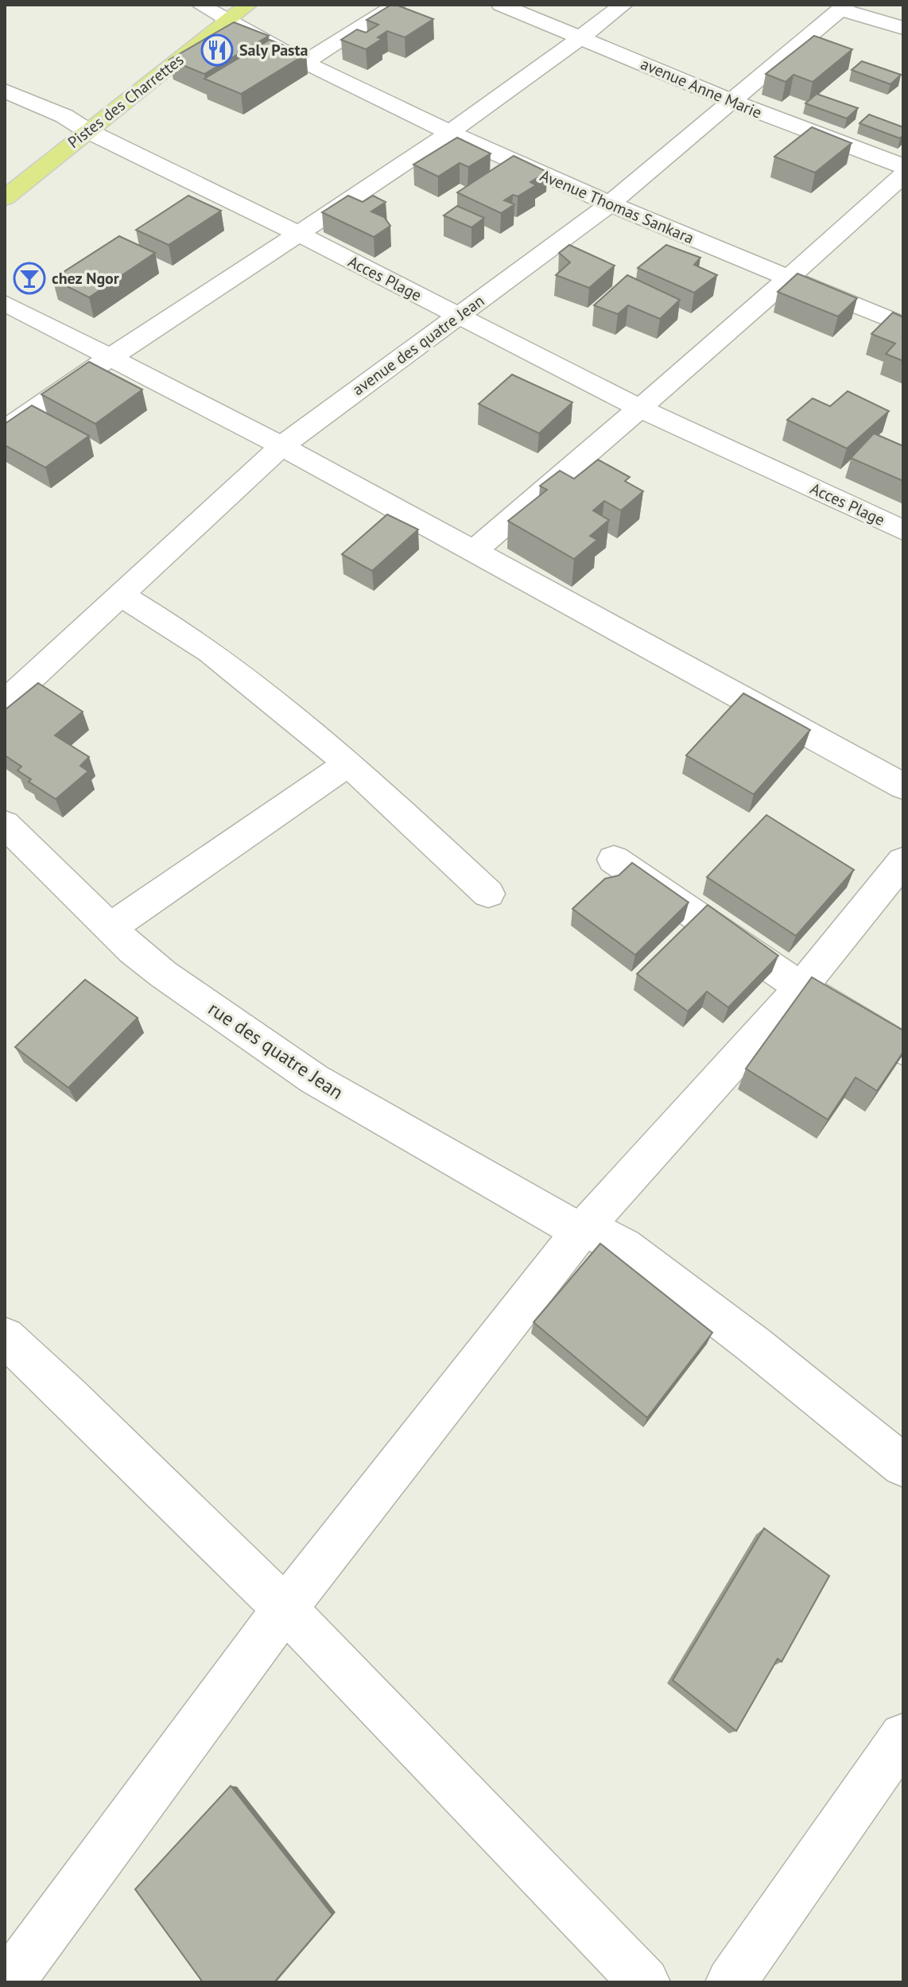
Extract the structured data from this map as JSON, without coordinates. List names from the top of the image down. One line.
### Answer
{"streets":{"main road":["Pistes des Charrettes"],"street":["avenue Anne Marie","Avenue Thomas Sankara","Acces Plage","avenue des quatre Jean","rue des quatre Jean"]},"crossings":[["avenue Anne Marie","avenue des quatre Jean"],["Pistes des Charrettes","Avenue Thomas Sankara"],["Pistes des Charrettes","Acces Plage"],["Avenue Thomas Sankara","avenue des quatre Jean"],["Acces Plage","avenue des quatre Jean"]],"places":{"restaurant":["Saly Pasta"],"bar":["chez Ngor"]}}
